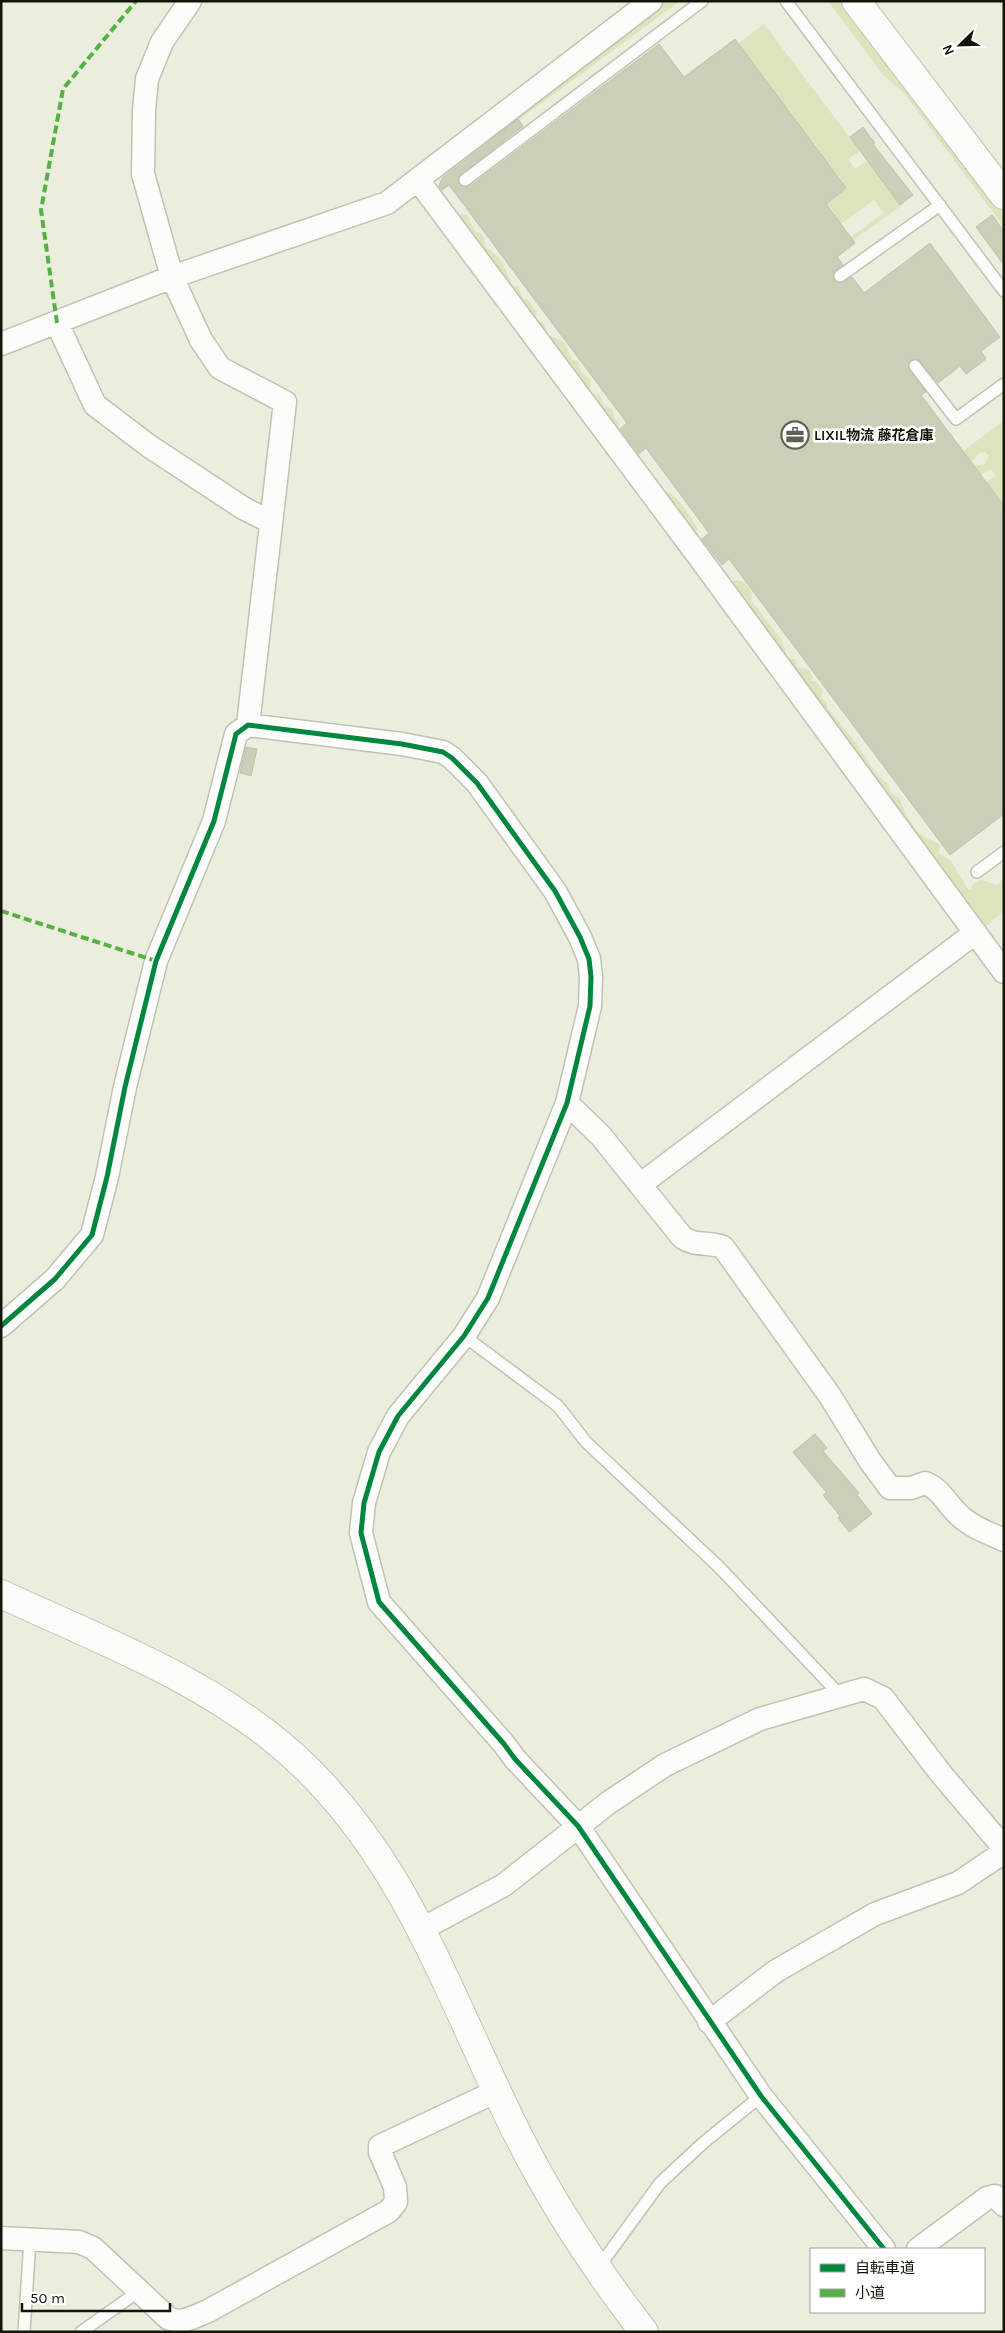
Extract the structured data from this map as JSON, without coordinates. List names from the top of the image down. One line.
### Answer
{"places":{"office":["LIXIL物流 藤花倉庫"]},"legend":["自転車道","小道"],"scale_bar":"50 m","north":"bottom left"}
